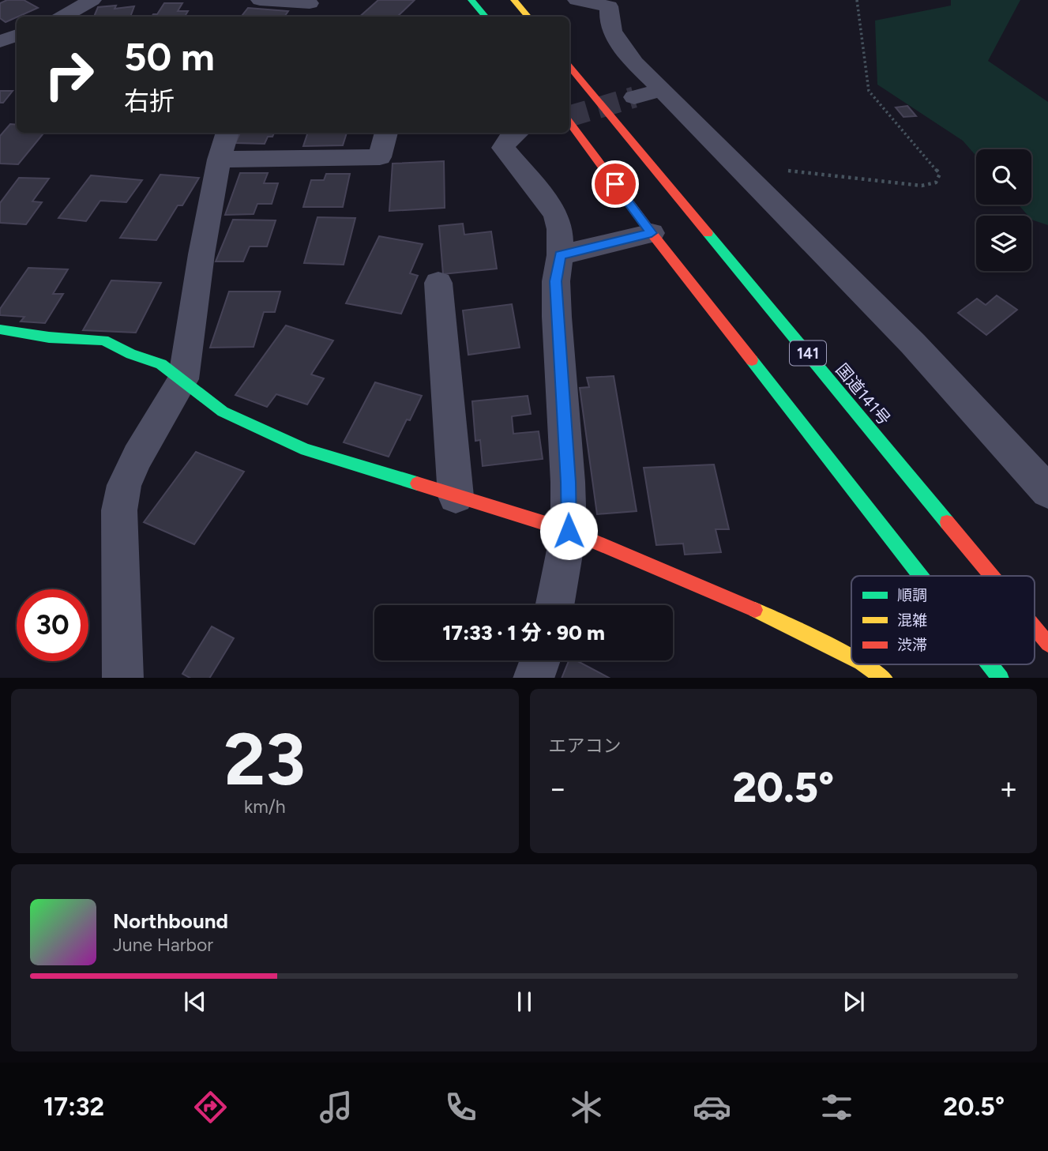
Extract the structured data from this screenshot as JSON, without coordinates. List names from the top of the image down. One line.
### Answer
{"streets":{"main road":["141","国道141号"]},"legend":["順調","混雑","渋滞"],"page":{"turn":["50 m","右折"],"limit":"30","trip":"17:33 · 1 分 · 90 m","tile":[["23","km/h"],"エアコン"],"heat":["−","20.5°","+"],"song":["Northbound","June Harbor"],"tabs":["17:32","20.5°"]}}
